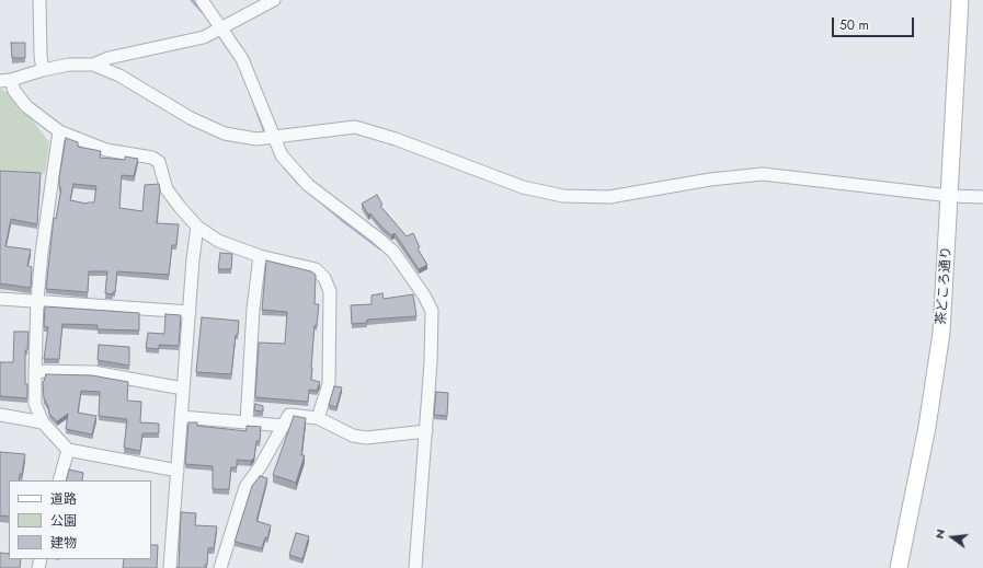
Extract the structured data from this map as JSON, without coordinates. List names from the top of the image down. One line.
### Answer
{"streets":{"street":["茶どころ通り"]},"legend":["道路","公園","建物"],"scale_bar":"50 m","north":"left"}
